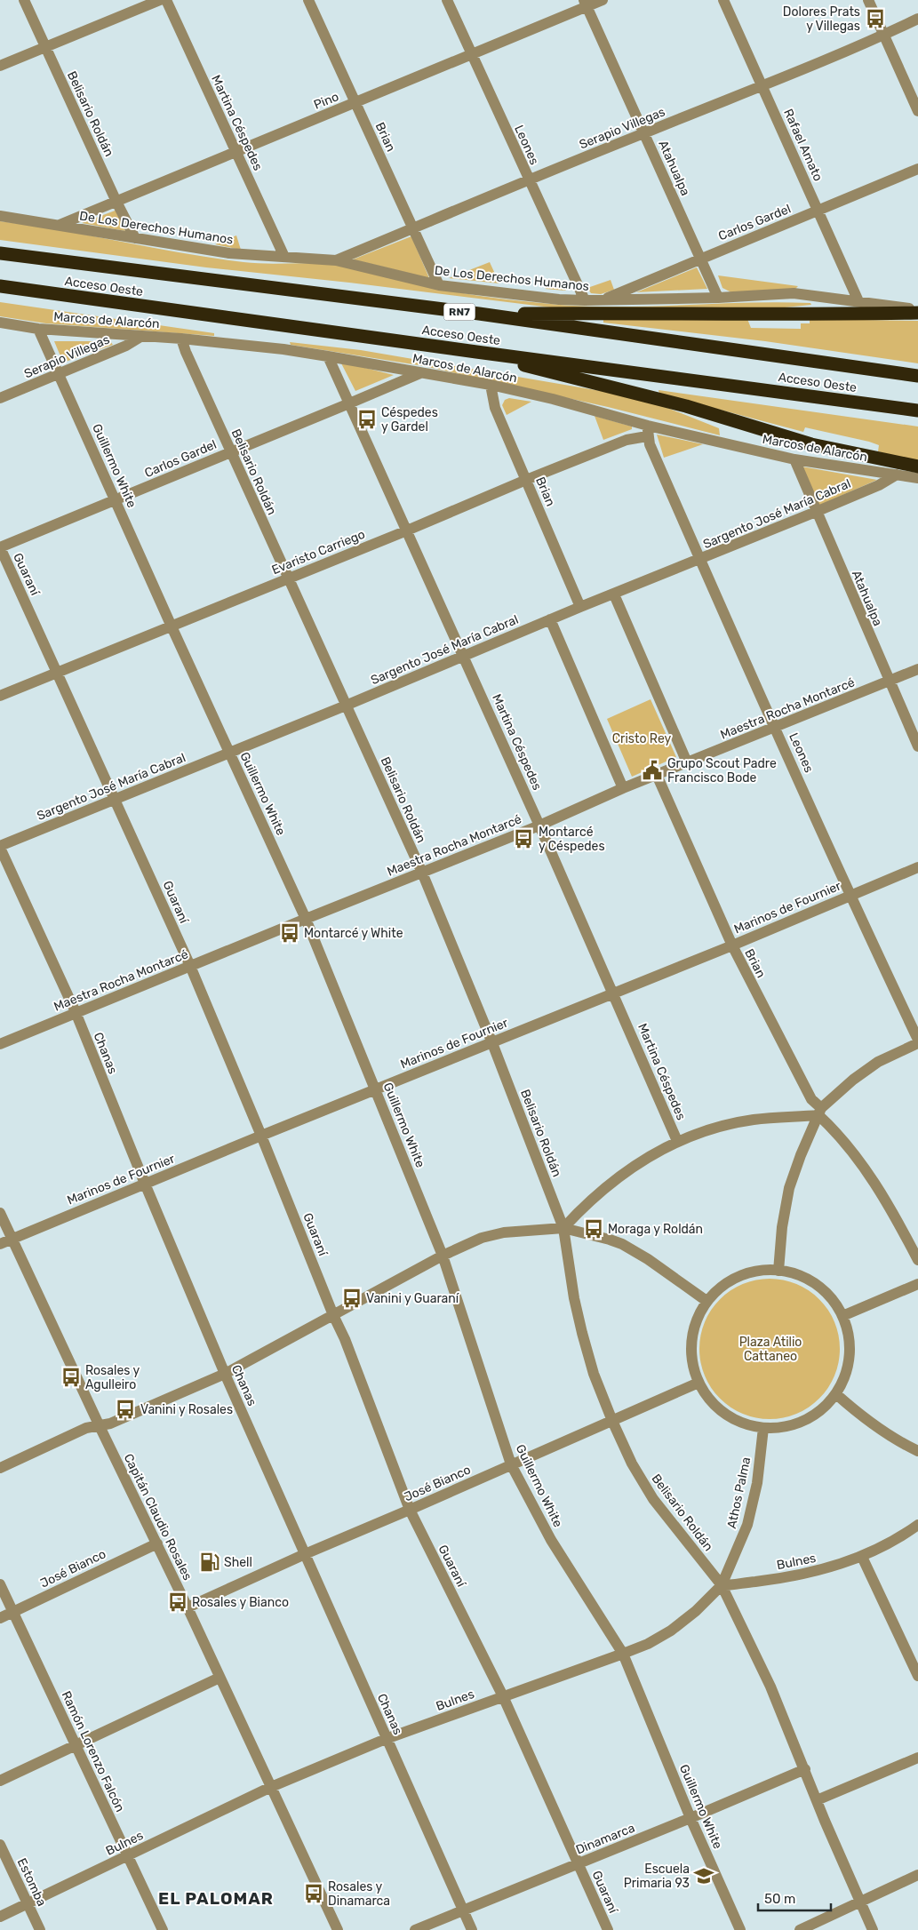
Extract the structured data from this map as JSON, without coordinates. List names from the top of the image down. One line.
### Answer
{"streets":{"highway":["Acceso Oeste","RN7"],"street":["Pino","Belisario Roldán","Martina Céspedes","Serapio Villegas","Brian","Leones","Rafael Amato","Atahualpa","Carlos Gardel","De Los Derechos Humanos","Marcos de Alarcón","Guillermo White","Sargento José María Cabral","Evaristo Carriego","Guaraní","Maestra Rocha Montarcé","Marinos de Fournier","Chanas","José Bianco","Athos Palma","Capitán Claudio Rosales","Bulnes","Ramón Lorenzo Falcón","Dinamarca","Estomba"]},"crossings":[["Pino","Belisario Roldán"],["Pino","Martina Céspedes"],["Pino","Brian"],["Pino","Leones"],["Pino","Atahualpa"],["Pino","De Los Derechos Humanos"],["Belisario Roldán","Carlos Gardel"],["Belisario Roldán","De Los Derechos Humanos"],["Belisario Roldán","Marcos de Alarcón"],["Belisario Roldán","Sargento José María Cabral"],["Belisario Roldán","Evaristo Carriego"],["Belisario Roldán","Maestra Rocha Montarcé"],["Belisario Roldán","Marinos de Fournier"],["Belisario Roldán","José Bianco"],["Belisario Roldán","Athos Palma"],["Belisario Roldán","Bulnes"],["Belisario Roldán","Dinamarca"],["Martina Céspedes","Carlos Gardel"],["Martina Céspedes","De Los Derechos Humanos"],["Martina Céspedes","Marcos de Alarcón"],["Martina Céspedes","Sargento José María Cabral"],["Martina Céspedes","Evaristo Carriego"],["Martina Céspedes","Maestra Rocha Montarcé"],["Martina Céspedes","Marinos de Fournier"],["Serapio Villegas","Brian"],["Serapio Villegas","Leones"],["Serapio Villegas","Rafael Amato"],["Serapio Villegas","Atahualpa"],["Serapio Villegas","De Los Derechos Humanos"],["Serapio Villegas","Marcos de Alarcón"],["Serapio Villegas","Guillermo White"],["Brian","De Los Derechos Humanos"],["Brian","Marcos de Alarcón"],["Brian","Sargento José María Cabral"],["Brian","Evaristo Carriego"],["Brian","Maestra Rocha Montarcé"],["Brian","Marinos de Fournier"],["Leones","De Los Derechos Humanos"],["Leones","Marcos de Alarcón"],["Leones","Sargento José María Cabral"],["Leones","Evaristo Carriego"],["Leones","Maestra Rocha Montarcé"],["Leones","Marinos de Fournier"],["Rafael Amato","Carlos Gardel"],["Rafael Amato","De Los Derechos Humanos"],["Atahualpa","Carlos Gardel"],["Atahualpa","De Los Derechos Humanos"],["Atahualpa","Marcos de Alarcón"],["Atahualpa","Sargento José María Cabral"],["Atahualpa","Maestra Rocha Montarcé"],["Carlos Gardel","De Los Derechos Humanos"],["Carlos Gardel","Marcos de Alarcón"],["Carlos Gardel","Guillermo White"],["Carlos Gardel","Guaraní"],["Marcos de Alarcón","Guillermo White"],["Marcos de Alarcón","Sargento José María Cabral"],["Marcos de Alarcón","Evaristo Carriego"],["Guillermo White","Sargento José María Cabral"],["Guillermo White","Evaristo Carriego"],["Guillermo White","Maestra Rocha Montarcé"],["Guillermo White","Marinos de Fournier"],["Guillermo White","José Bianco"],["Guillermo White","Bulnes"],["Guillermo White","Dinamarca"],["Sargento José María Cabral","Guaraní"],["Sargento José María Cabral","Chanas"],["Evaristo Carriego","Guaraní"],["Guaraní","Maestra Rocha Montarcé"],["Guaraní","Marinos de Fournier"],["Guaraní","José Bianco"],["Guaraní","Bulnes"],["Guaraní","Dinamarca"],["Maestra Rocha Montarcé","Chanas"],["Marinos de Fournier","Chanas"],["Marinos de Fournier","Capitán Claudio Rosales"],["Chanas","José Bianco"],["Chanas","Bulnes"],["Chanas","Dinamarca"],["José Bianco","Athos Palma"],["José Bianco","Capitán Claudio Rosales"],["José Bianco","Ramón Lorenzo Falcón"],["Athos Palma","Bulnes"],["Capitán Claudio Rosales","Bulnes"],["Bulnes","Ramón Lorenzo Falcón"],["Bulnes","Estomba"]],"districts":["EL PALOMAR"],"parks":["Cristo Rey","Plaza Atilio Cattaneo"],"places":{"bus stop":["Dolores Prats y Villegas","Céspedes y Gardel","Montarcé y Céspedes","Montarcé y White","Moraga y Roldán","Vanini y Guaraní","Rosales y Agulleiro","Vanini y Rosales","Rosales y Bianco","Rosales y Dinamarca"],"public building":["Grupo Scout Padre Francisco Bode"],"fuel station":["Shell"],"school or university":["Escuela Primaria 93"]},"scale_bar":"50 m"}
